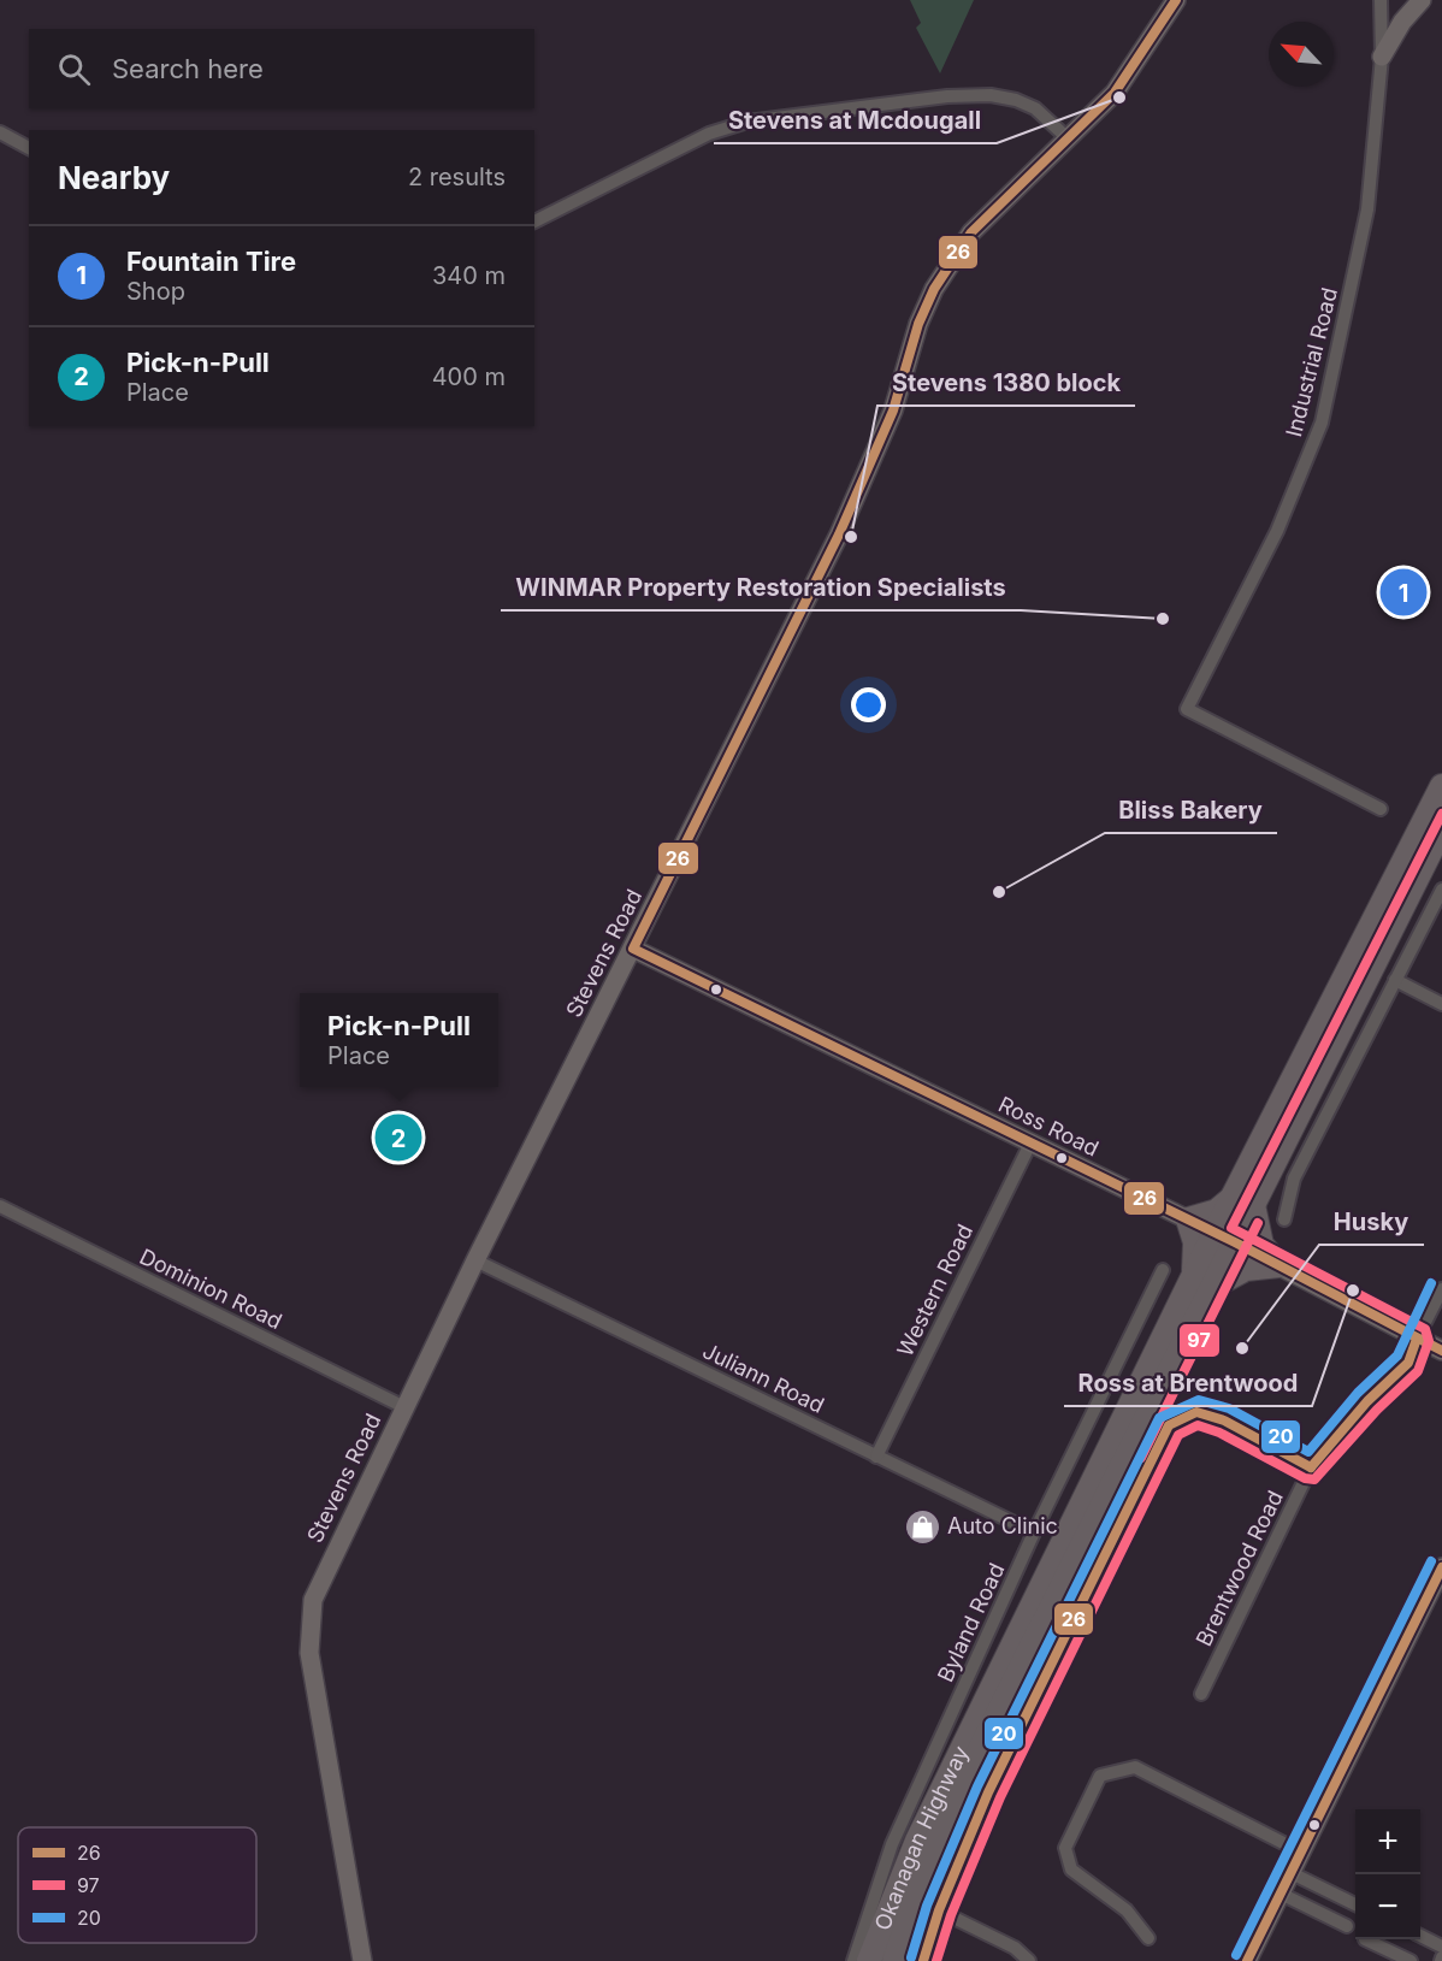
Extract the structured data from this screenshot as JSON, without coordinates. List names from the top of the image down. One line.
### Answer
{"streets":{"highway":["Okanagan Highway"],"main road":["Stevens Road","Ross Road"],"street":["Industrial Road","Dominion Road","Western Road","Juliann Road","Brentwood Road","Byland Road"]},"crossings":[["Stevens Road","Ross Road"],["Stevens Road","Dominion Road"],["Stevens Road","Juliann Road"],["Ross Road","Western Road"],["Ross Road","Brentwood Road"],["Ross Road","Okanagan Highway"],["Western Road","Juliann Road"],["Juliann Road","Byland Road"]],"places":{"other":["Stevens at Mcdougall","Stevens 1380 block","WINMAR Property Restoration Specialists","Bliss Bakery","Ross at Brentwood","Husky"],"shop":["Auto Clinic"]},"lines":["transit line 26","transit line 97","transit line 20"],"legend":["26","97","20"],"north":"top left","page":{"search":"Search here","heading":["Nearby","2 results"],"list":[{"mark":"1","name":"Fountain Tire","note":"Shop","value":"340 m"},{"mark":"2","name":"Pick-n-Pull","note":"Place","value":"400 m"}],"pins":["1","2"],"popup":["Pick-n-Pull","Place"],"map_buttons":["+","−"]}}
